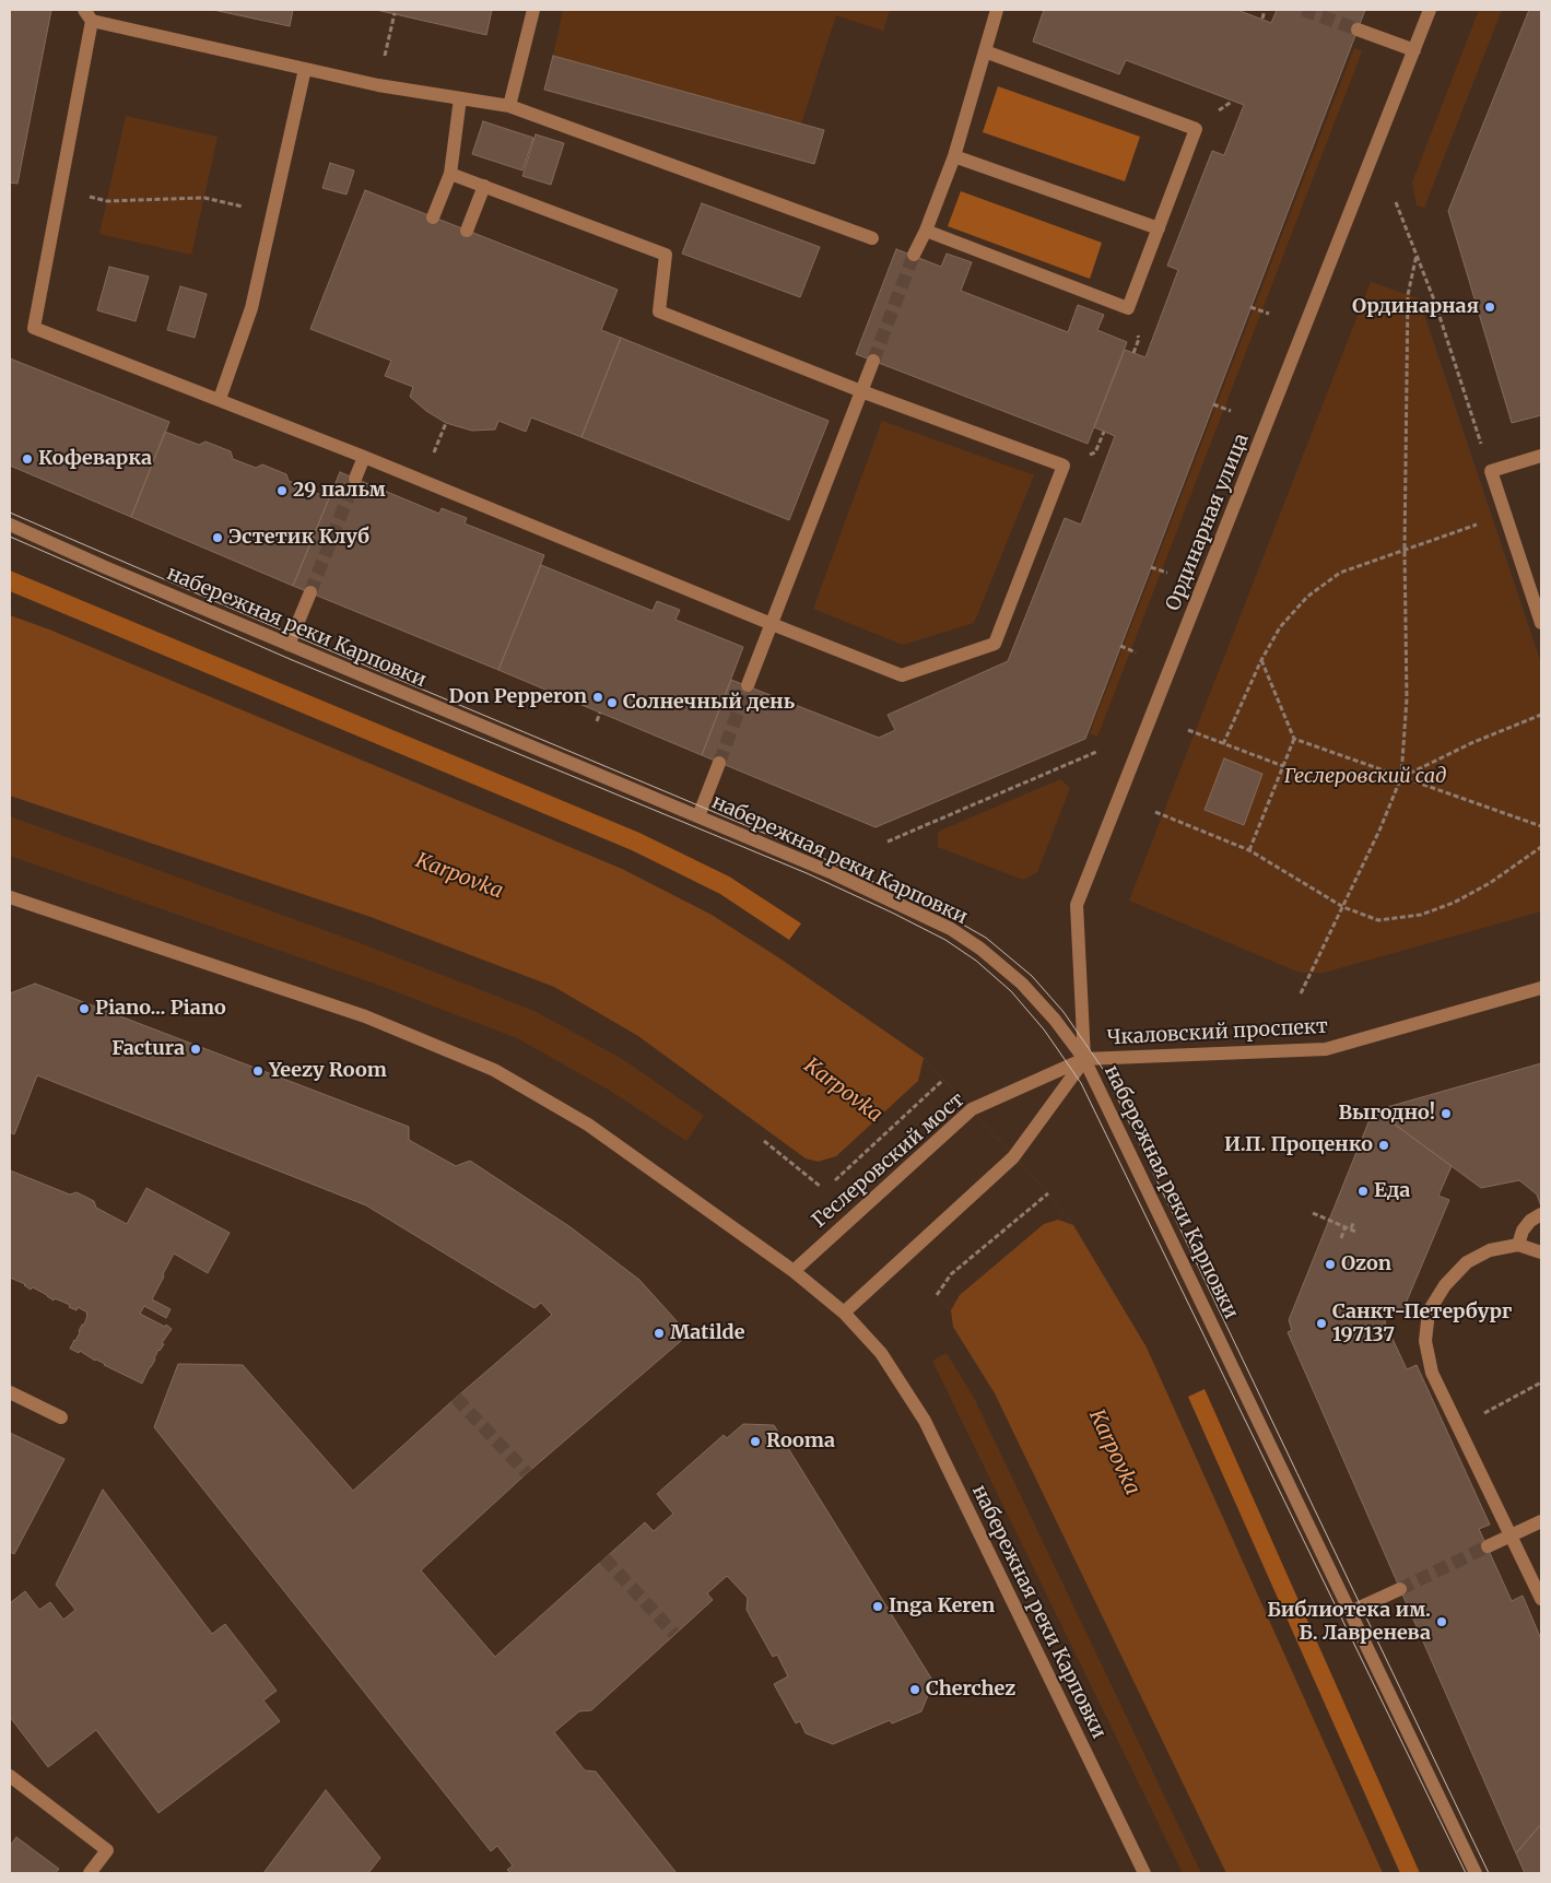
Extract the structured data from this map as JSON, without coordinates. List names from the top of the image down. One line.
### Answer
{"streets":{"street":["Ординарная улица","набережная реки Карповки","Чкаловский проспект","Геслеровский мост"]},"crossings":[["Ординарная улица","набережная реки Карповки"],["Ординарная улица","Чкаловский проспект"],["Ординарная улица","Геслеровский мост"],["набережная реки Карповки","Чкаловский проспект"],["набережная реки Карповки","Геслеровский мост"],["Чкаловский проспект","Геслеровский мост"]],"water":["Karpovka"],"parks":["Геслеровский сад"],"places":["Ординарная","Кофеварка","29 пальм","Эстетик Клуб","Don Pepperon","Солнечный день","Piano... Piano","Factura","Yeezy Room","Выгодно!","И.П. Проценко","Еда","Ozon","Санкт-Петербург 197137","Matilde","Rooma","Inga Keren","Библиотека им. Б. Лавренева","Cherchez"]}
